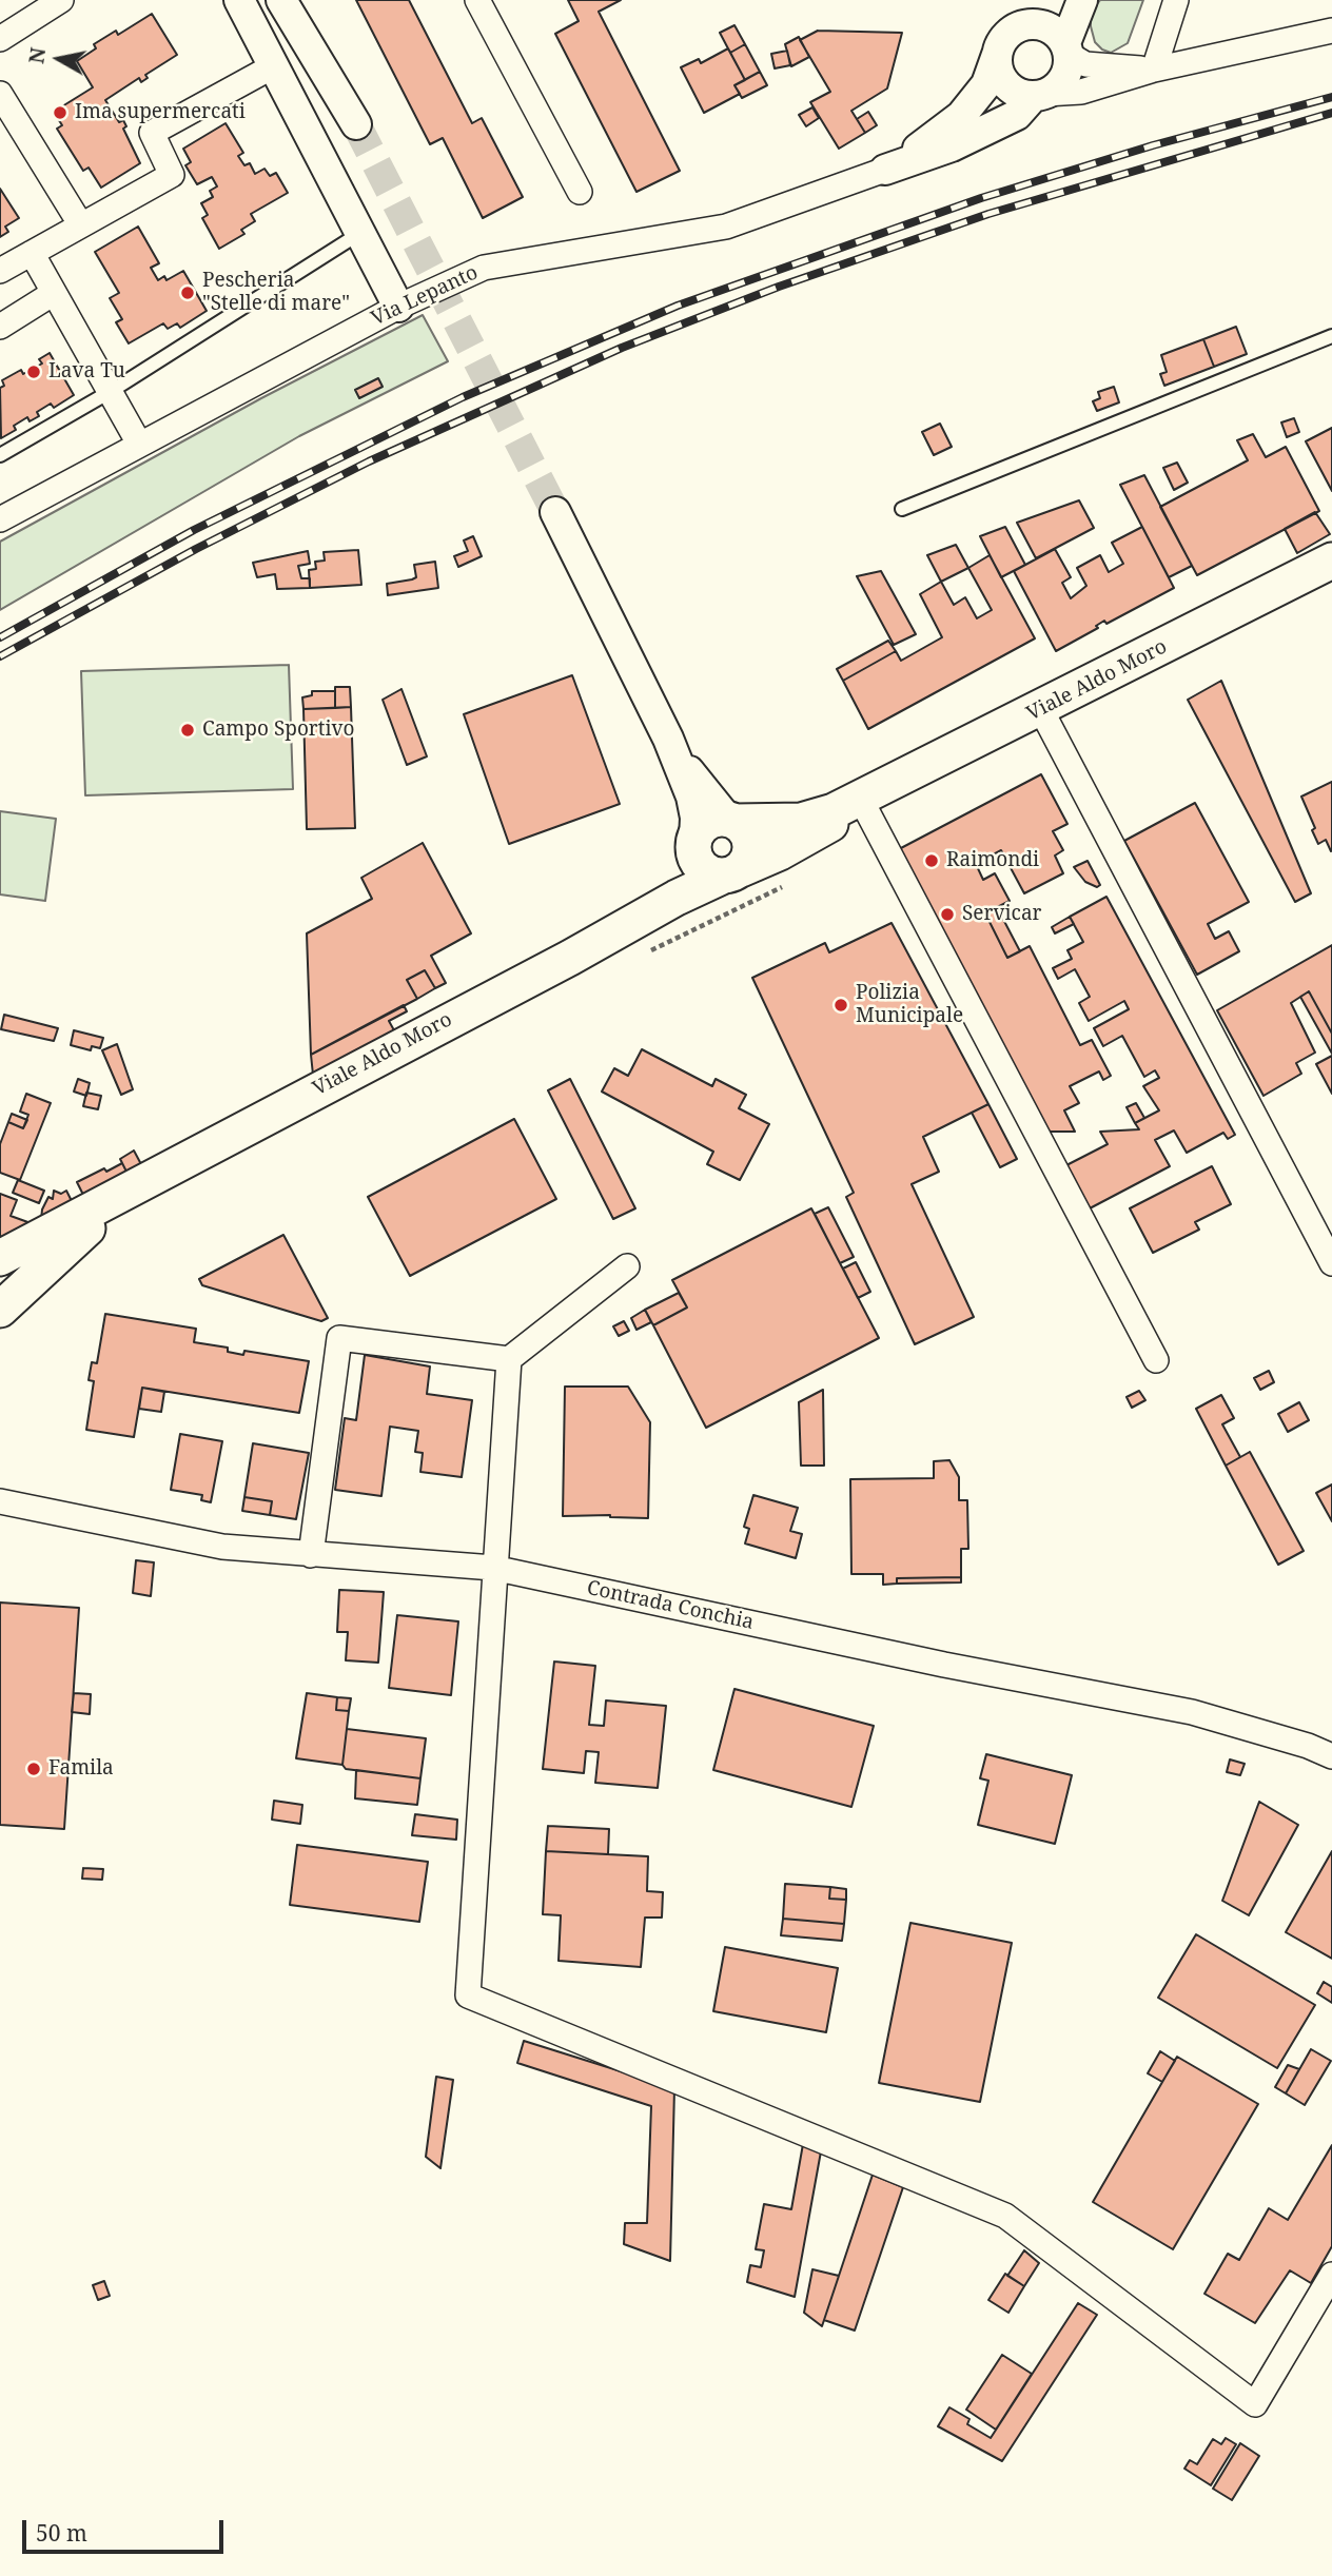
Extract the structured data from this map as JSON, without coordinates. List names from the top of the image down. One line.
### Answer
{"streets":{"main road":["Viale Aldo Moro"],"street":["Via Lepanto","Contrada Conchia"]},"places":["Ima supermercati","Pescheria \"Stelle di mare\"","Lava Tu","Campo Sportivo","Raimondi","Servicar","Polizia Municipale","Famila"],"scale_bar":"50 m","north":"left"}
